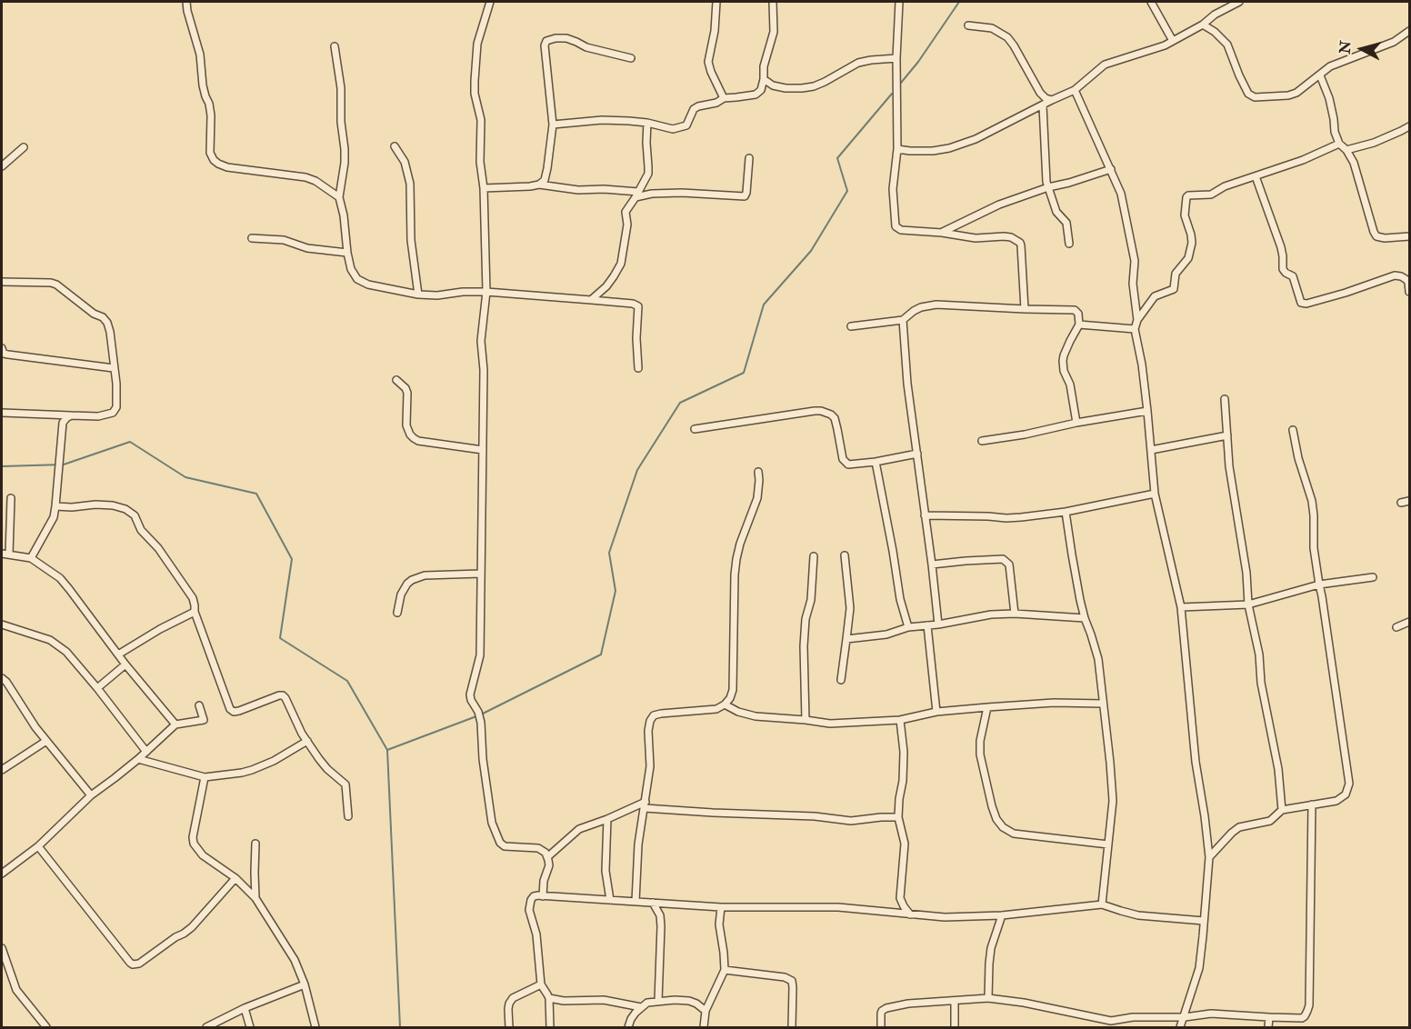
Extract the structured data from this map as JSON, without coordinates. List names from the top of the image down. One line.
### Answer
{"north":"left"}
